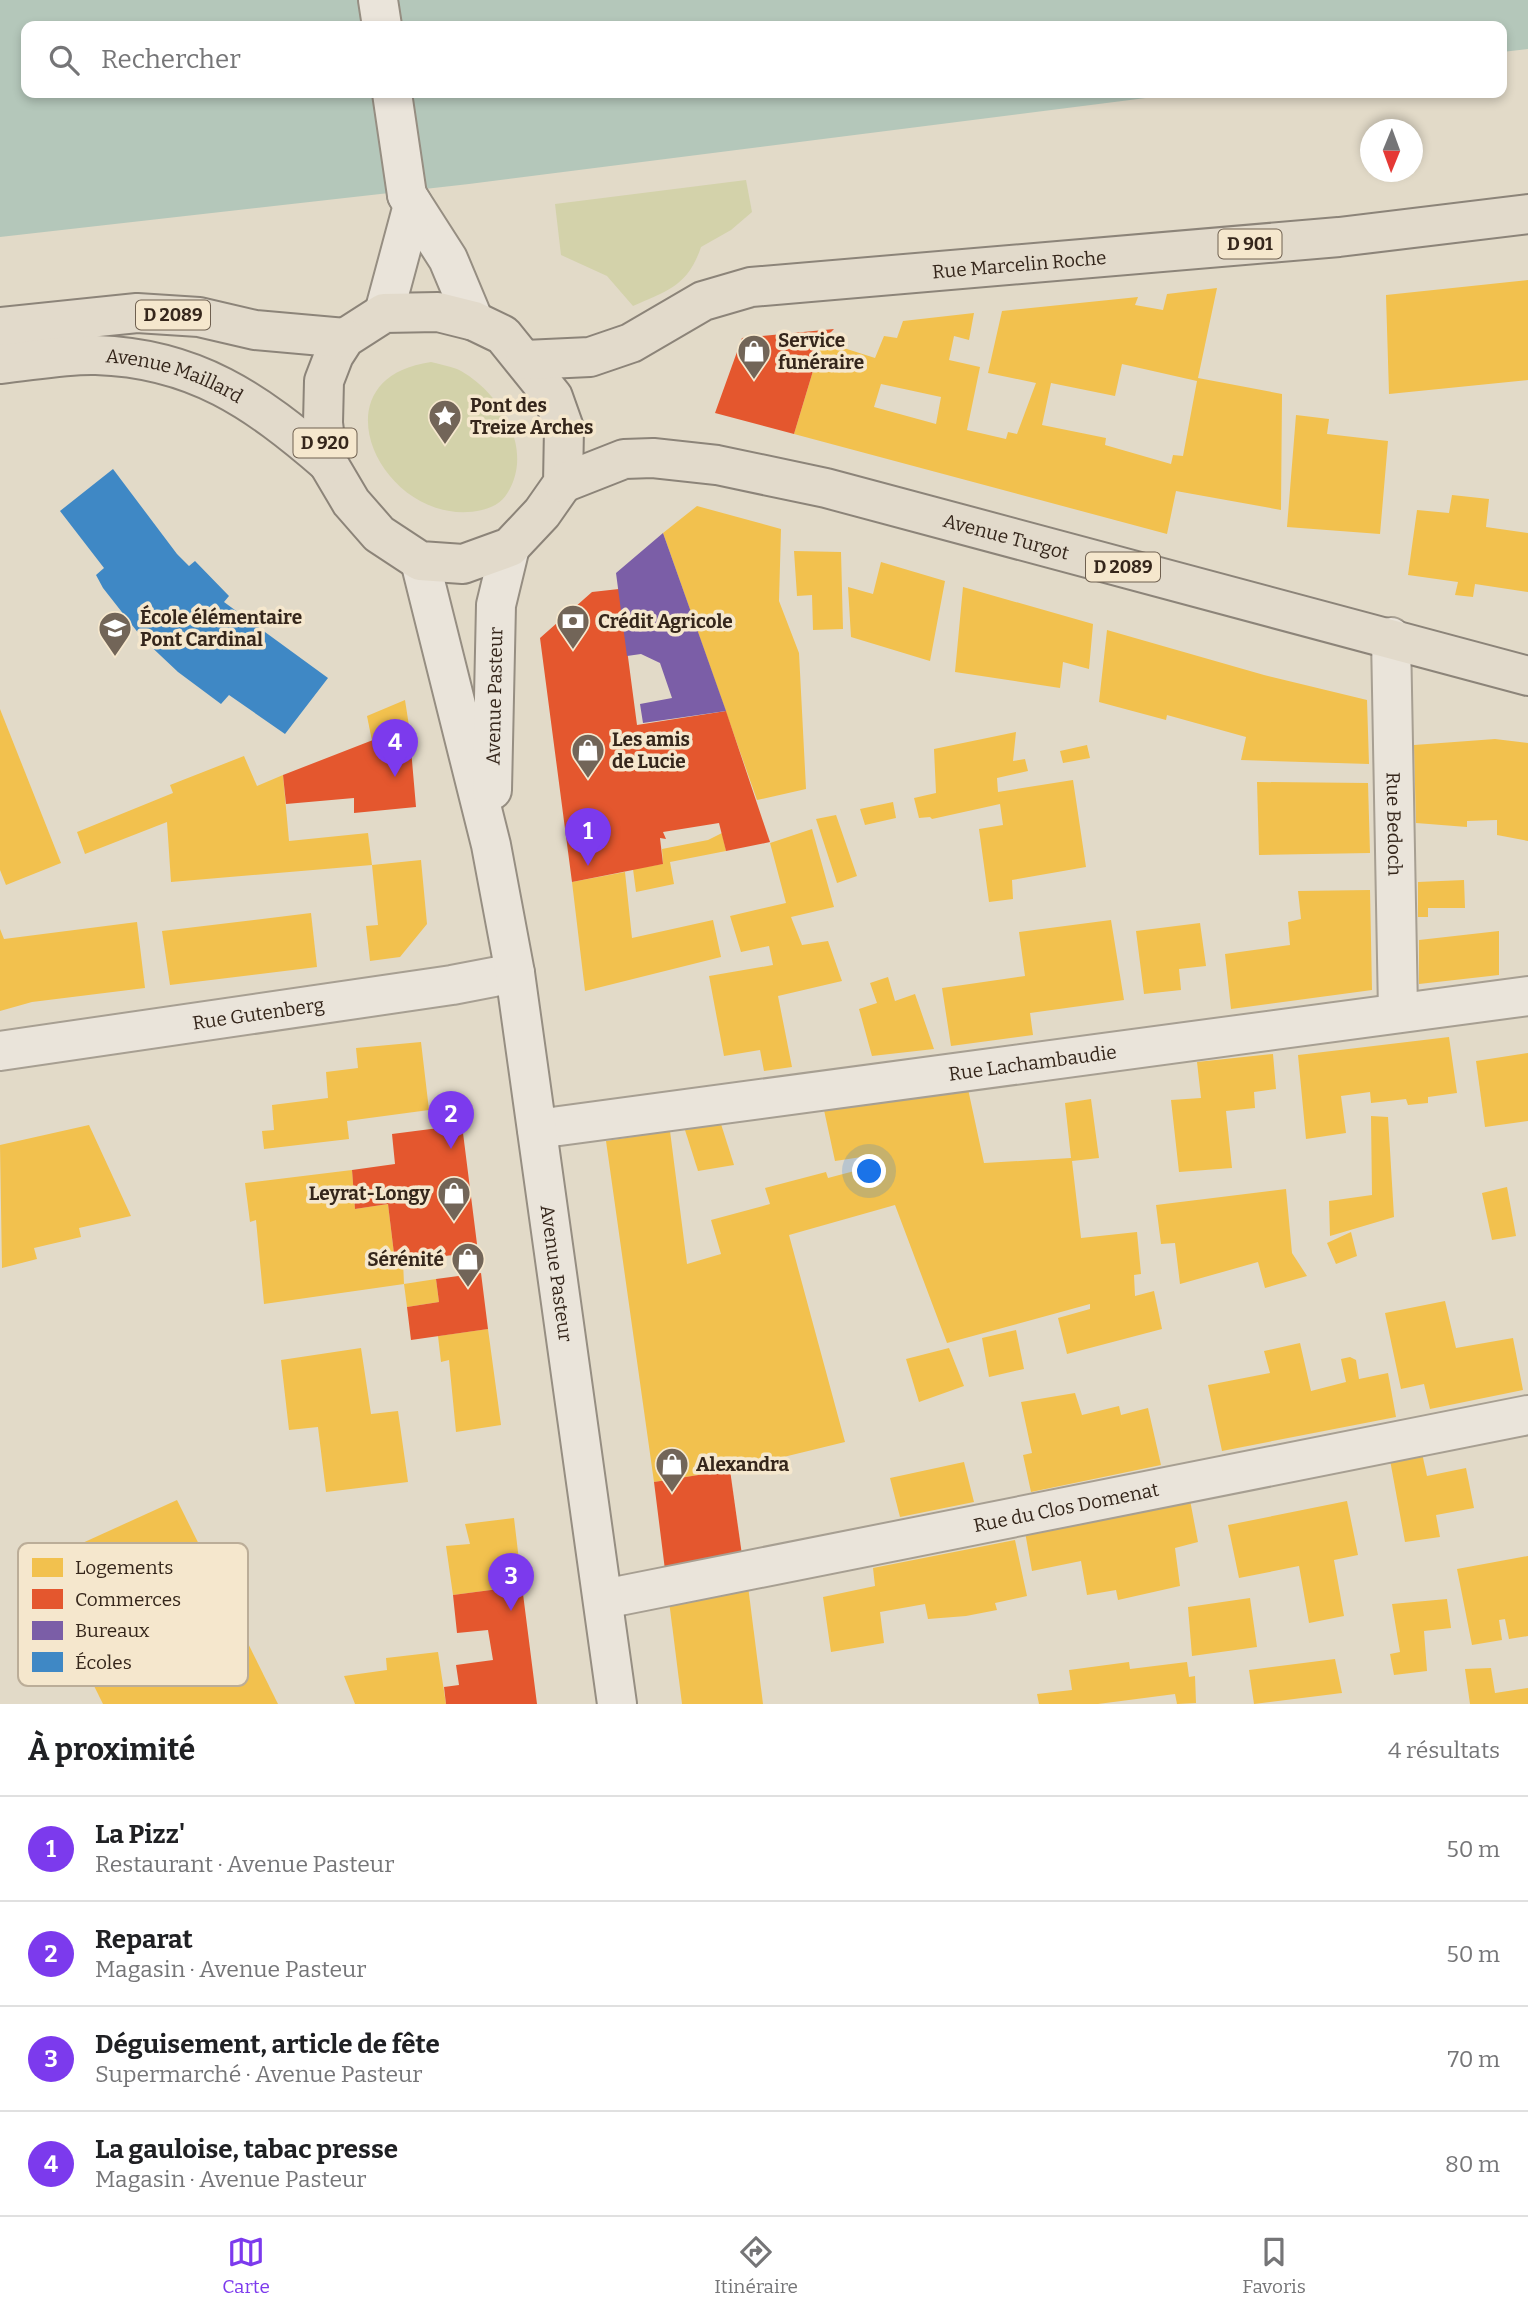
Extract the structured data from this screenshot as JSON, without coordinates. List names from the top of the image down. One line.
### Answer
{"streets":{"main road":["D 901","Rue Marcelin Roche","D 2089","Avenue Maillard","D 920","Avenue Turgot"],"street":["Avenue Pasteur","Rue Bedoch","Rue Gutenberg","Rue Lachambaudie","Rue du Clos Domenat"]},"crossings":[["Rue Marcelin Roche","D 2089"],["Rue Marcelin Roche","Avenue Maillard"],["Rue Marcelin Roche","D 920"],["Rue Marcelin Roche","Avenue Turgot"],["Rue Marcelin Roche","Avenue Pasteur"],["D 2089","Avenue Maillard"],["D 2089","D 920"],["D 2089","Avenue Turgot"],["D 2089","Avenue Pasteur"],["Avenue Maillard","D 920"],["Avenue Maillard","Avenue Turgot"],["Avenue Maillard","Avenue Pasteur"],["D 920","Avenue Turgot"],["D 920","Avenue Pasteur"],["Avenue Turgot","Avenue Pasteur"],["Avenue Turgot","Rue Bedoch"],["Avenue Pasteur","Rue Gutenberg"],["Avenue Pasteur","Rue Lachambaudie"],["Avenue Pasteur","Rue du Clos Domenat"],["Rue Bedoch","Rue Lachambaudie"]],"places":{"shop":["Service funéraire","Les amis de Lucie","Leyrat-Longy","Sérénité","Alexandra"],"place":["Pont des Treize Arches"],"bank":["Crédit Agricole"],"school or university":["École élémentaire Pont Cardinal"]},"legend":["Logements","Commerces","Bureaux","Écoles"],"north":"bottom","page":{"search":"Rechercher","pins":["4","1","2","3"],"heading":["À proximité","4 résultats"],"list":[{"mark":"1","name":"La Pizz'","note":"Restaurant · Avenue Pasteur","value":"50 m"},{"mark":"2","name":"Reparat","note":"Magasin · Avenue Pasteur","value":"50 m"},{"mark":"3","name":"Déguisement, article de fête","note":"Supermarché · Avenue Pasteur","value":"70 m"},{"mark":"4","name":"La gauloise, tabac presse","note":"Magasin · Avenue Pasteur","value":"80 m"}],"nav":["Carte","Itinéraire","Favoris"]}}
